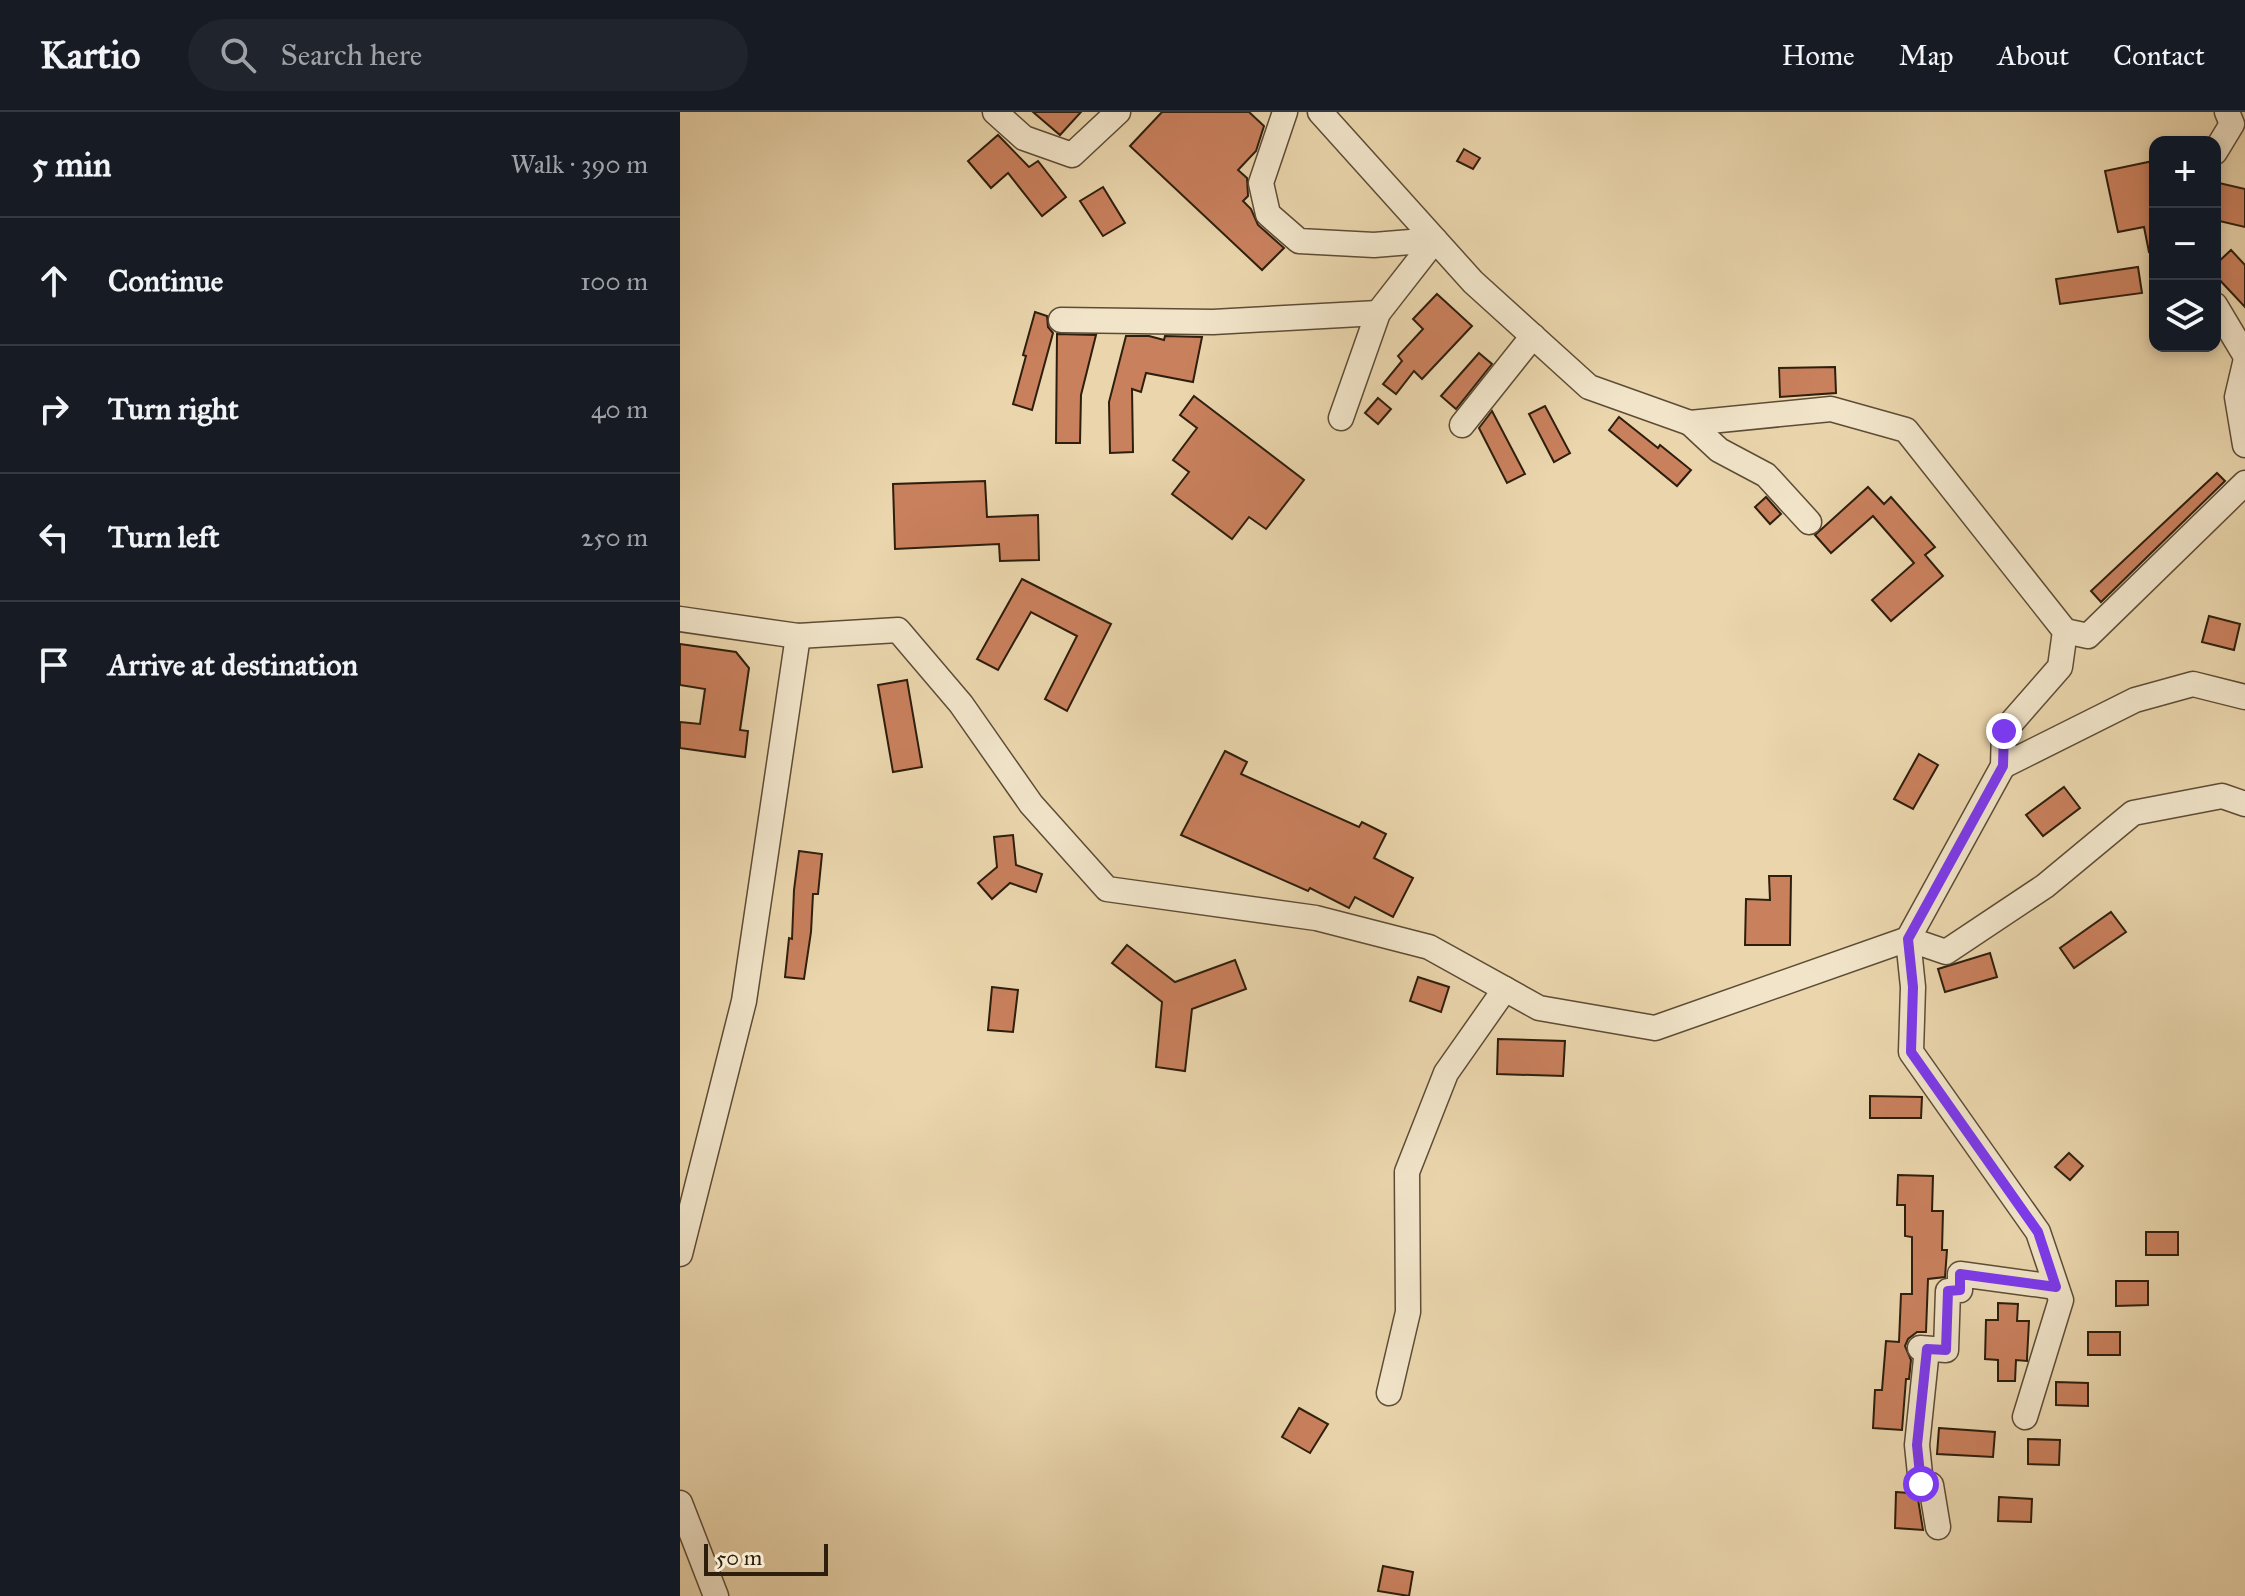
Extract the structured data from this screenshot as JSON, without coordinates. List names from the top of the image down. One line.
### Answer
{"scale_bar":"50 m","page":{"header":"Kartio","search":"Search here","nav":["Home","Map","About","Contact"],"heading":["5 min","Walk · 390 m"],"map_buttons":["+","−"],"list":[["Continue","100 m"],["Turn right","40 m"],["Turn left","250 m"],"Arrive at destination"],"scale":"50 m"}}
